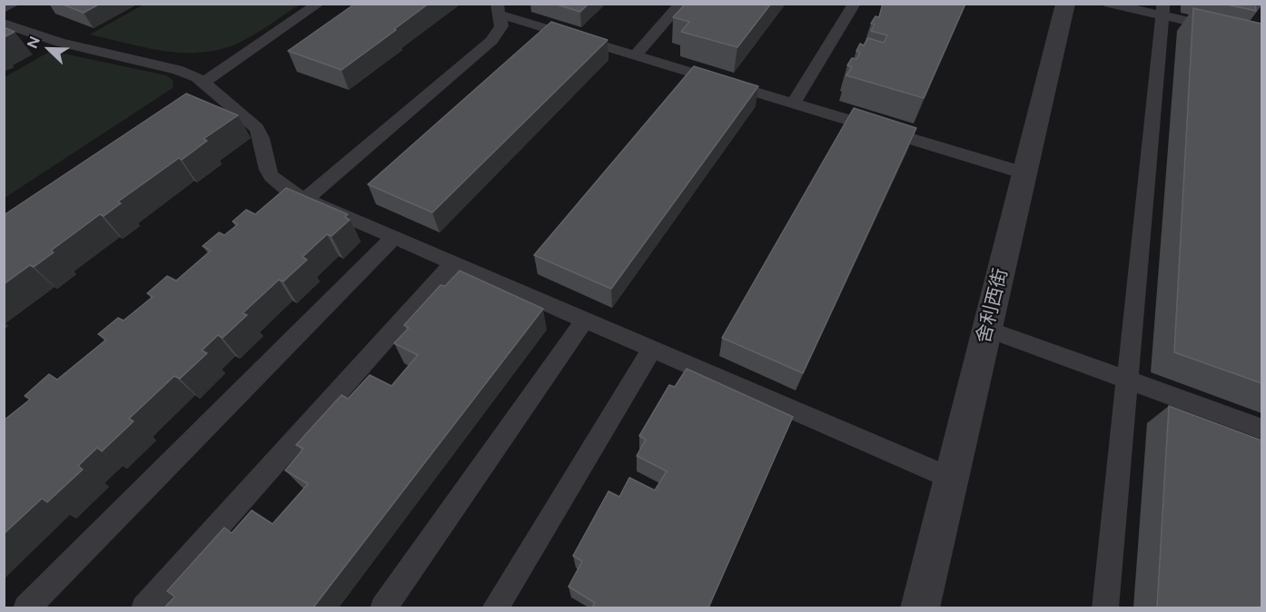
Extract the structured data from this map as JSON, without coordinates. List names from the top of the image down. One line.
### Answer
{"streets":{"street":["舍利西街"]},"north":"top left"}
